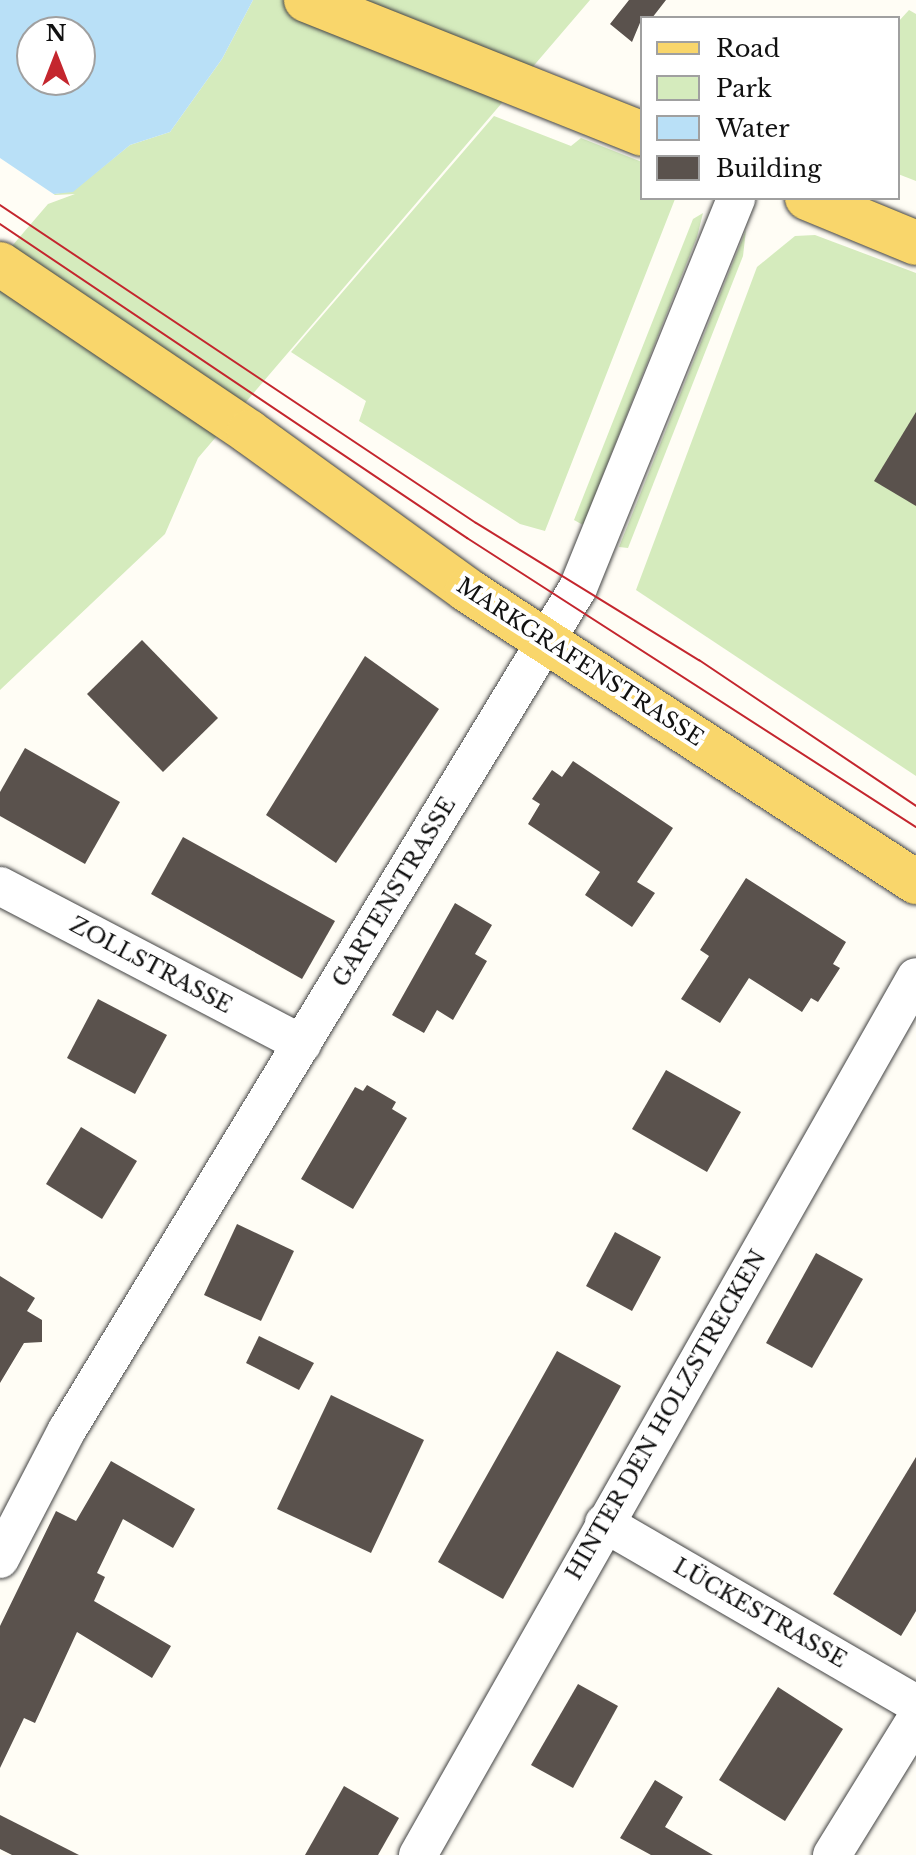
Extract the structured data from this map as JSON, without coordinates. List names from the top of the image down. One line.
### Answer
{"streets":{"main road":["MARKGRAFENSTRASSE"],"street":["GARTENSTRASSE","ZOLLSTRASSE","HINTER DEN HOLZSTRECKEN","LÜCKESTRASSE"]},"crossings":[["MARKGRAFENSTRASSE","GARTENSTRASSE"],["GARTENSTRASSE","ZOLLSTRASSE"],["HINTER DEN HOLZSTRECKEN","LÜCKESTRASSE"]],"legend":["Road","Park","Water","Building"],"north":"top"}
